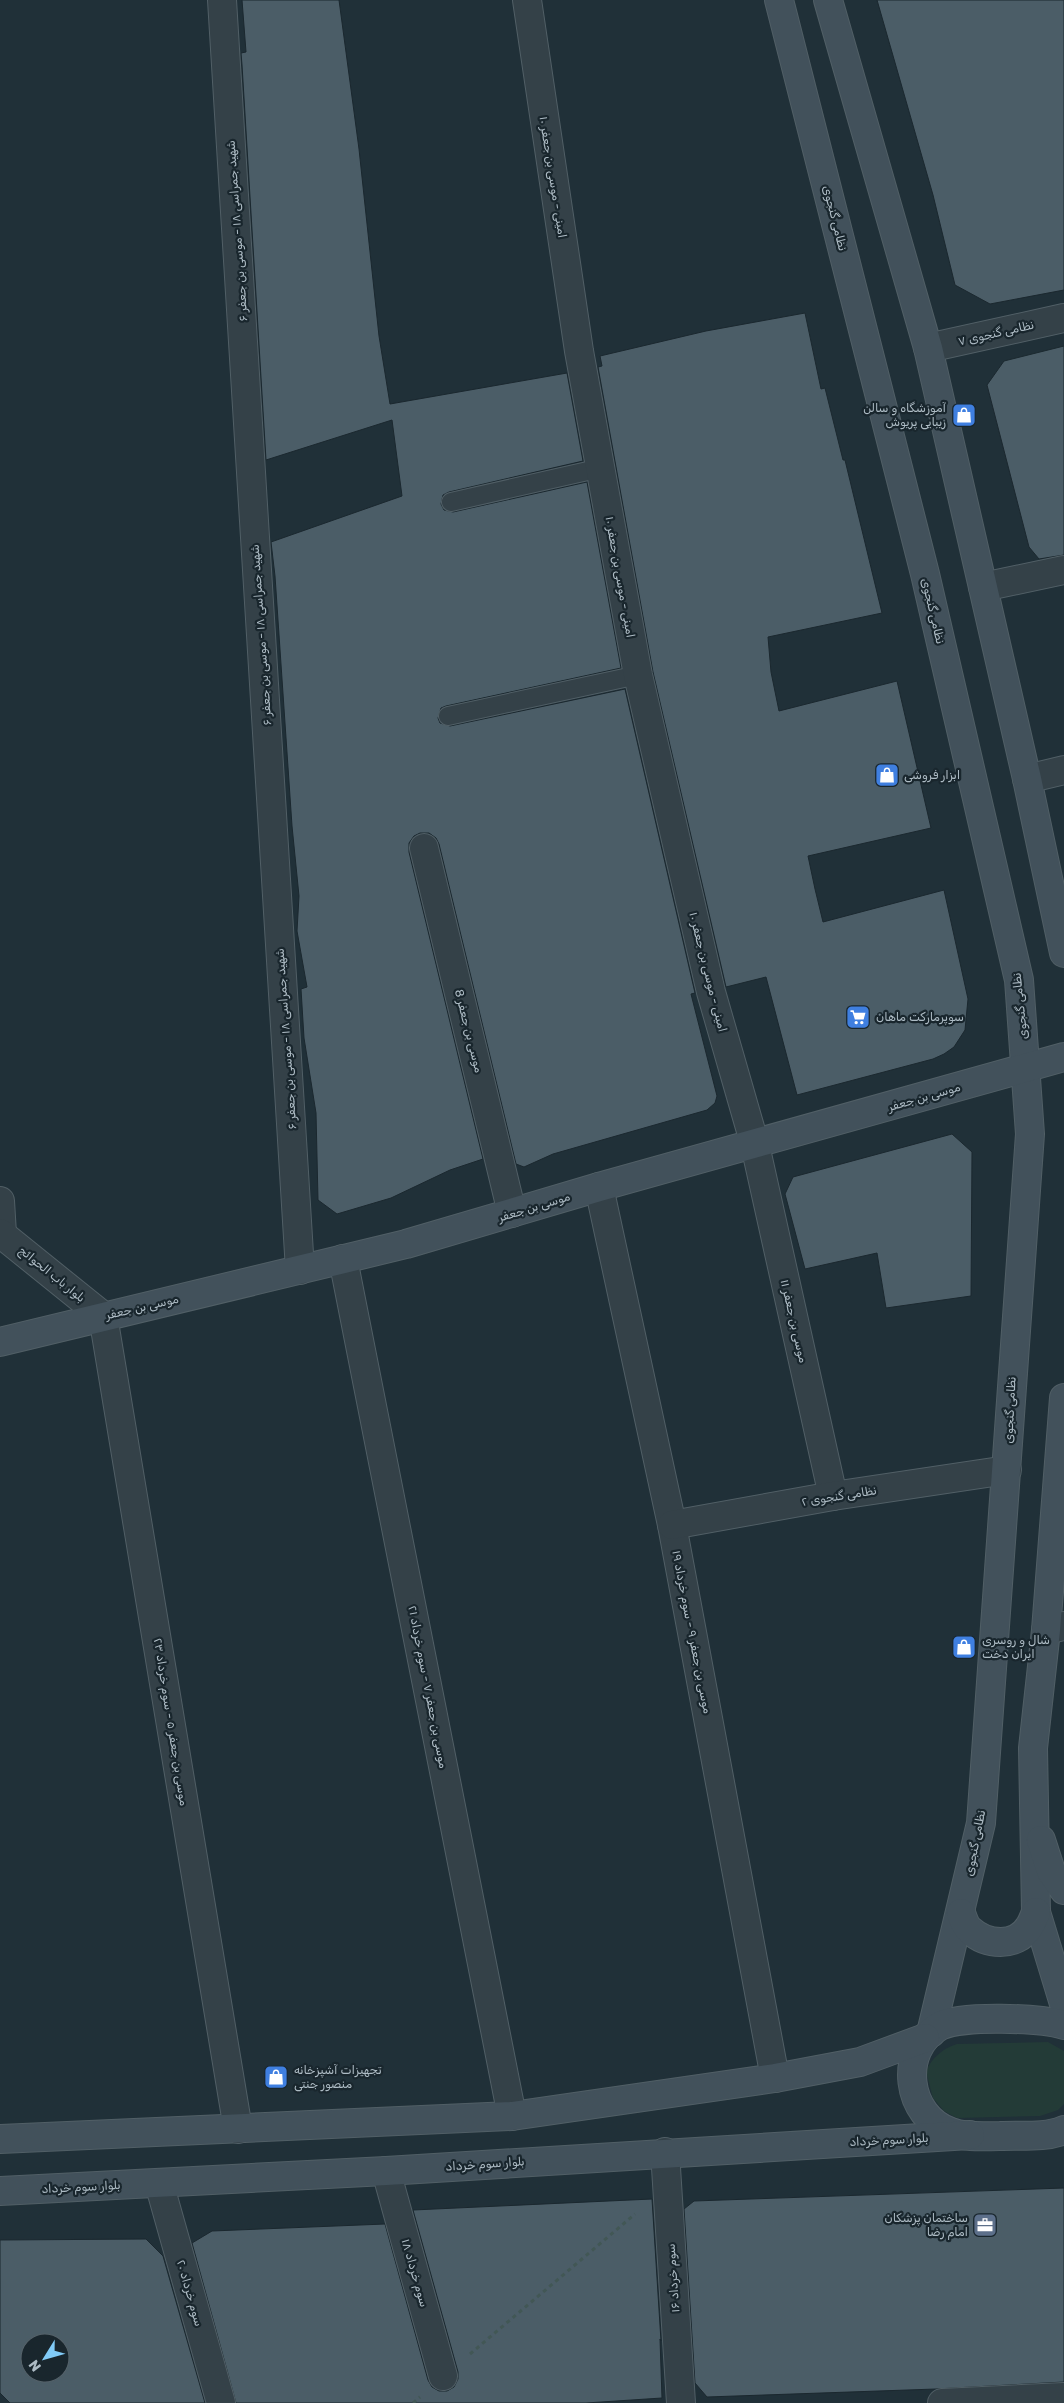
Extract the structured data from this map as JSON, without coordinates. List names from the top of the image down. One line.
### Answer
{"streets":{"street":["امینی - موسی بن جعفر ۱۰","نظامی گنجوی","شهید جمراسی ۱۸ - موسی بن جعفر ۶","نظامی گنجوی ۷","موسی بن جعفر 8","موسی بن جعفر","بلوار باب الحوائج","موسی بن جعفر ۱۱","نظامی گنجوی ۲","موسی بن جعفر ۹ - سوم خرداد ۱۹","موسی بن جعفر ۷ - سوم خرداد ۲۱","موسی بن جعفر ۵ - سوم خرداد ۲۳","بلوار سوم خرداد","سوم خرداد ۱۸","سوم خرداد ۱۶","سوم خرداد ۲۰"]},"crossings":[["امینی - موسی بن جعفر ۱۰","موسی بن جعفر"],["امینی - موسی بن جعفر ۱۰","موسی بن جعفر ۱۱"],["نظامی گنجوی","موسی بن جعفر"],["نظامی گنجوی","نظامی گنجوی ۲"],["نظامی گنجوی","بلوار سوم خرداد"],["شهید جمراسی ۱۸ - موسی بن جعفر ۶","موسی بن جعفر"],["موسی بن جعفر 8","موسی بن جعفر"],["موسی بن جعفر","بلوار باب الحوائج"],["موسی بن جعفر","موسی بن جعفر ۱۱"],["موسی بن جعفر","موسی بن جعفر ۹ - سوم خرداد ۱۹"],["موسی بن جعفر","موسی بن جعفر ۷ - سوم خرداد ۲۱"],["موسی بن جعفر","موسی بن جعفر ۵ - سوم خرداد ۲۳"],["بلوار باب الحوائج","موسی بن جعفر ۵ - سوم خرداد ۲۳"],["موسی بن جعفر ۱۱","نظامی گنجوی ۲"],["نظامی گنجوی ۲","موسی بن جعفر ۹ - سوم خرداد ۱۹"],["بلوار سوم خرداد","سوم خرداد ۱۸"],["بلوار سوم خرداد","سوم خرداد ۱۶"],["بلوار سوم خرداد","سوم خرداد ۲۰"]],"places":{"shop":["آموزشگاه و سالن زیبایی پریوش","ابزار فروشی","شال و روسری ایران دخت","تجهیزات آشپزخانه منصور جنتی"],"supermarket":["سوپرمارکت ماهان"],"office":["ساختمان پزشکان امام رضا"]},"north":"bottom left"}
